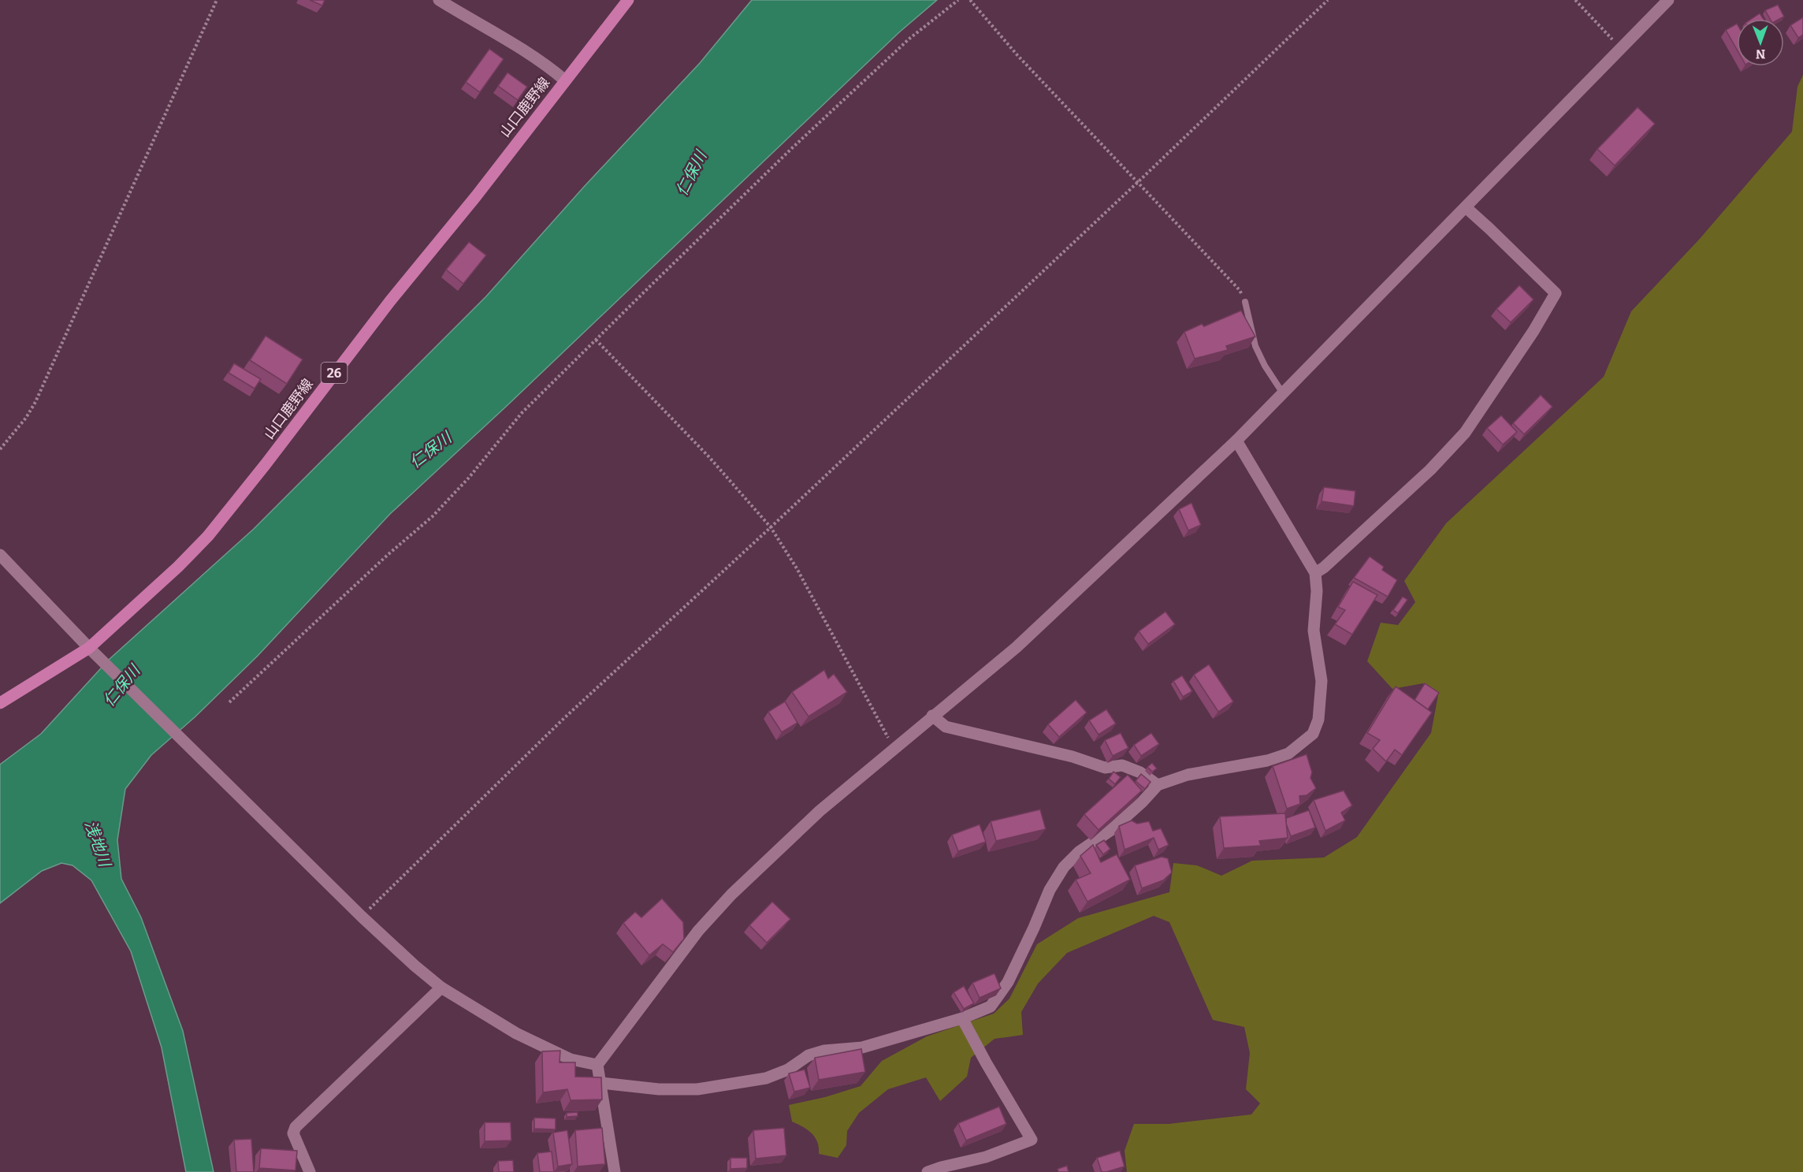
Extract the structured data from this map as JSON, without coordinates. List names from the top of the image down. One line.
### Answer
{"streets":{"main road":["山口鹿野線","26"]},"water":["仁保川","浅地川"],"north":"bottom"}
